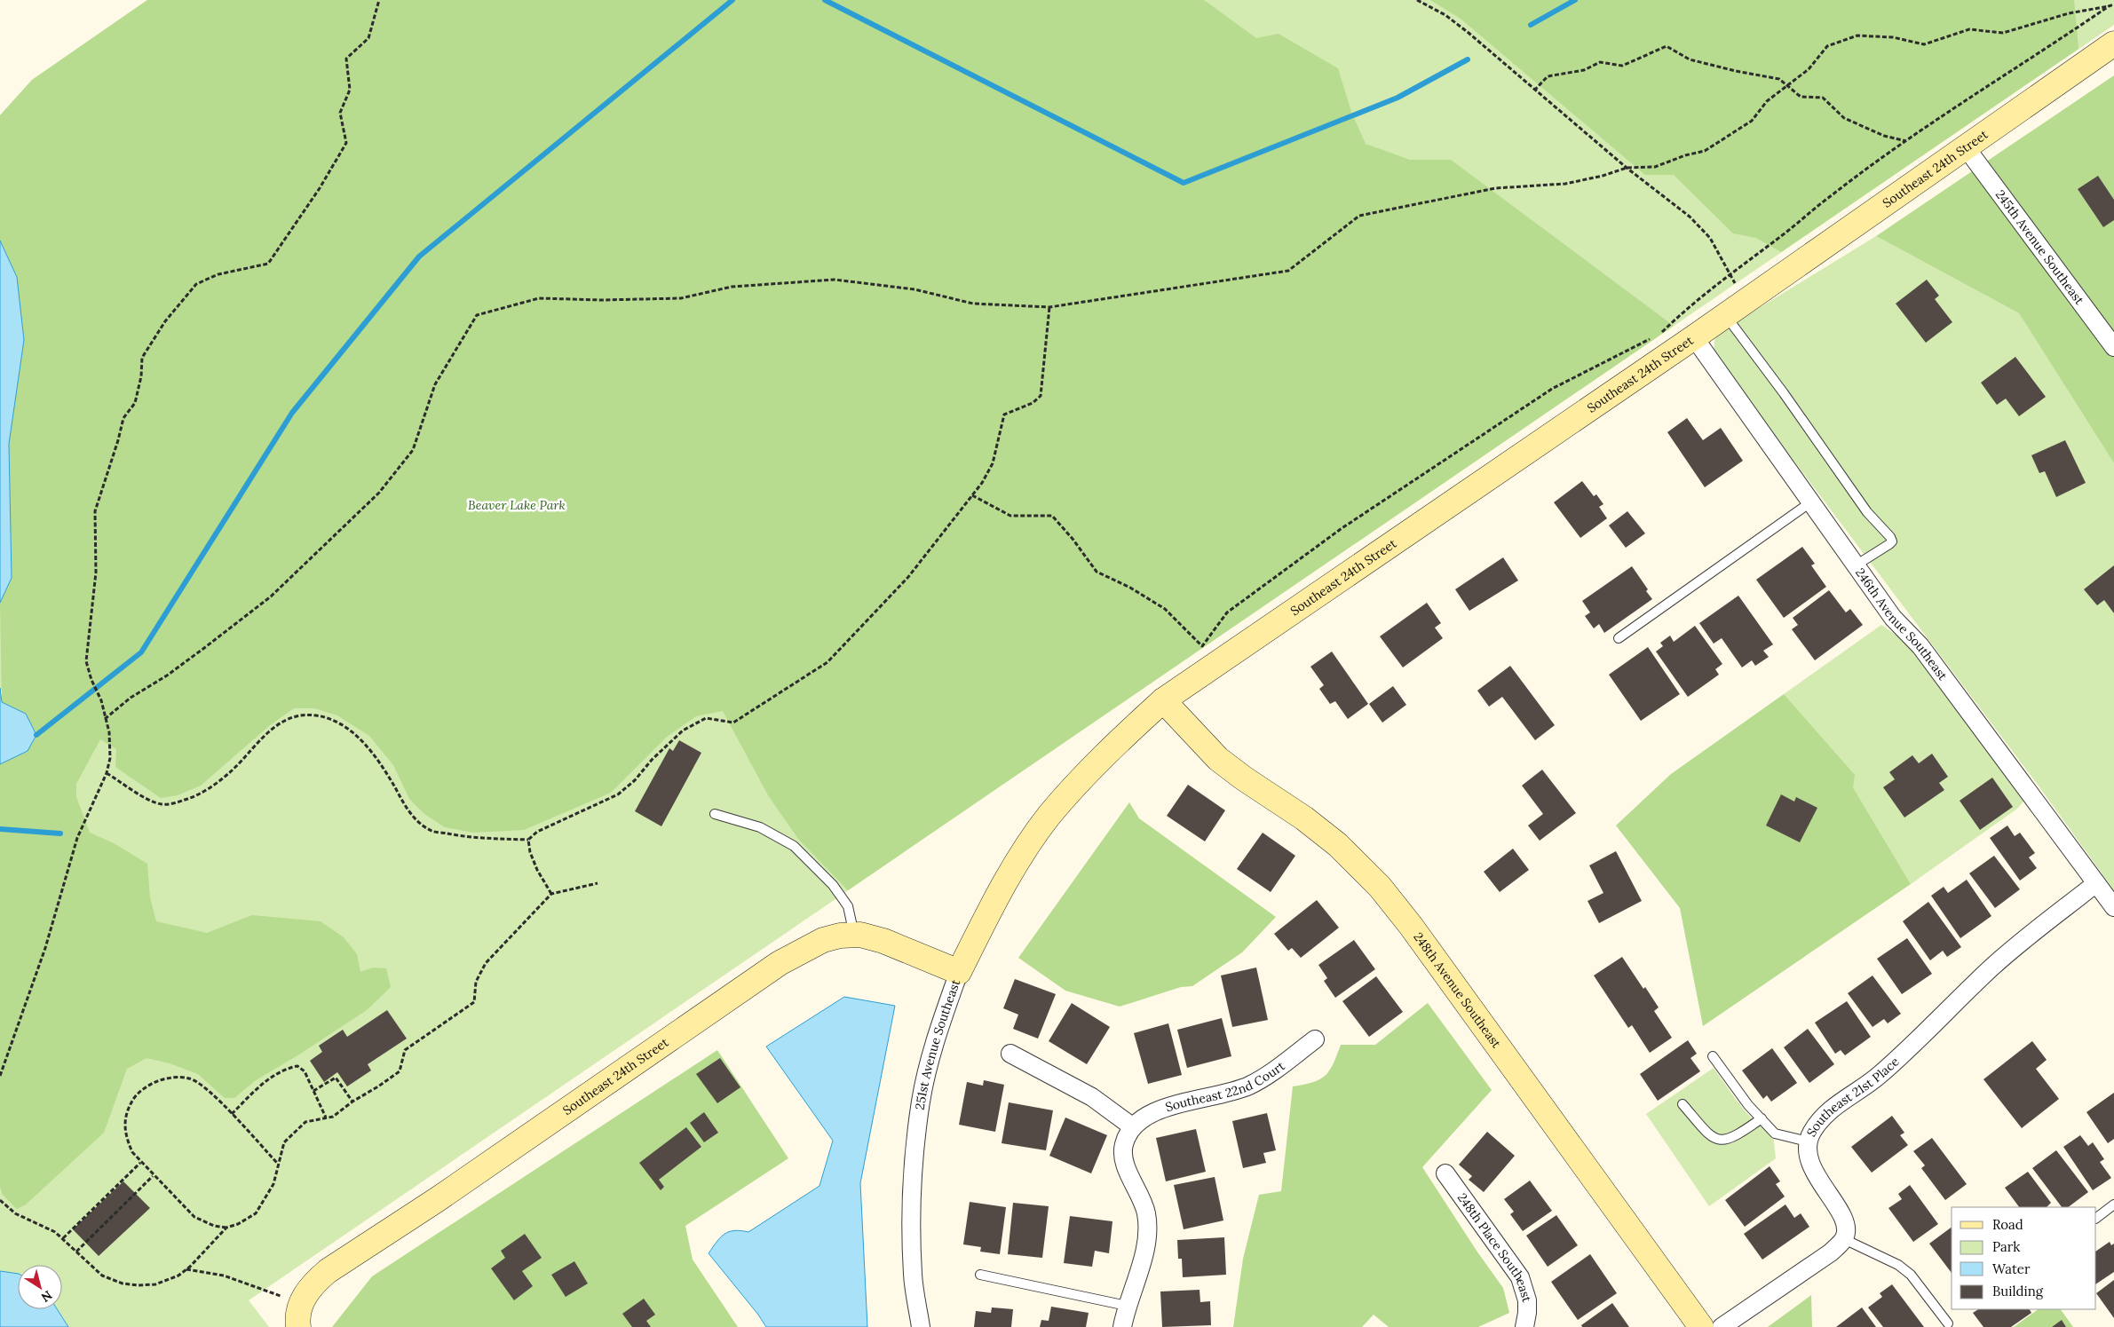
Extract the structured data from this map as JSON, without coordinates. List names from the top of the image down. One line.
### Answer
{"streets":{"street":["Southeast 24th Street","245th Avenue Southeast","246th Avenue Southeast","248th Avenue Southeast","251st Avenue Southeast","Southeast 22nd Court","Southeast 21st Place","248th Place Southeast"]},"crossings":[["Southeast 24th Street","245th Avenue Southeast"],["Southeast 24th Street","246th Avenue Southeast"],["Southeast 24th Street","248th Avenue Southeast"],["Southeast 24th Street","251st Avenue Southeast"],["246th Avenue Southeast","Southeast 21st Place"],["248th Avenue Southeast","251st Avenue Southeast"]],"parks":["Beaver Lake Park"],"legend":["Road","Park","Water","Building"],"north":"bottom right"}
